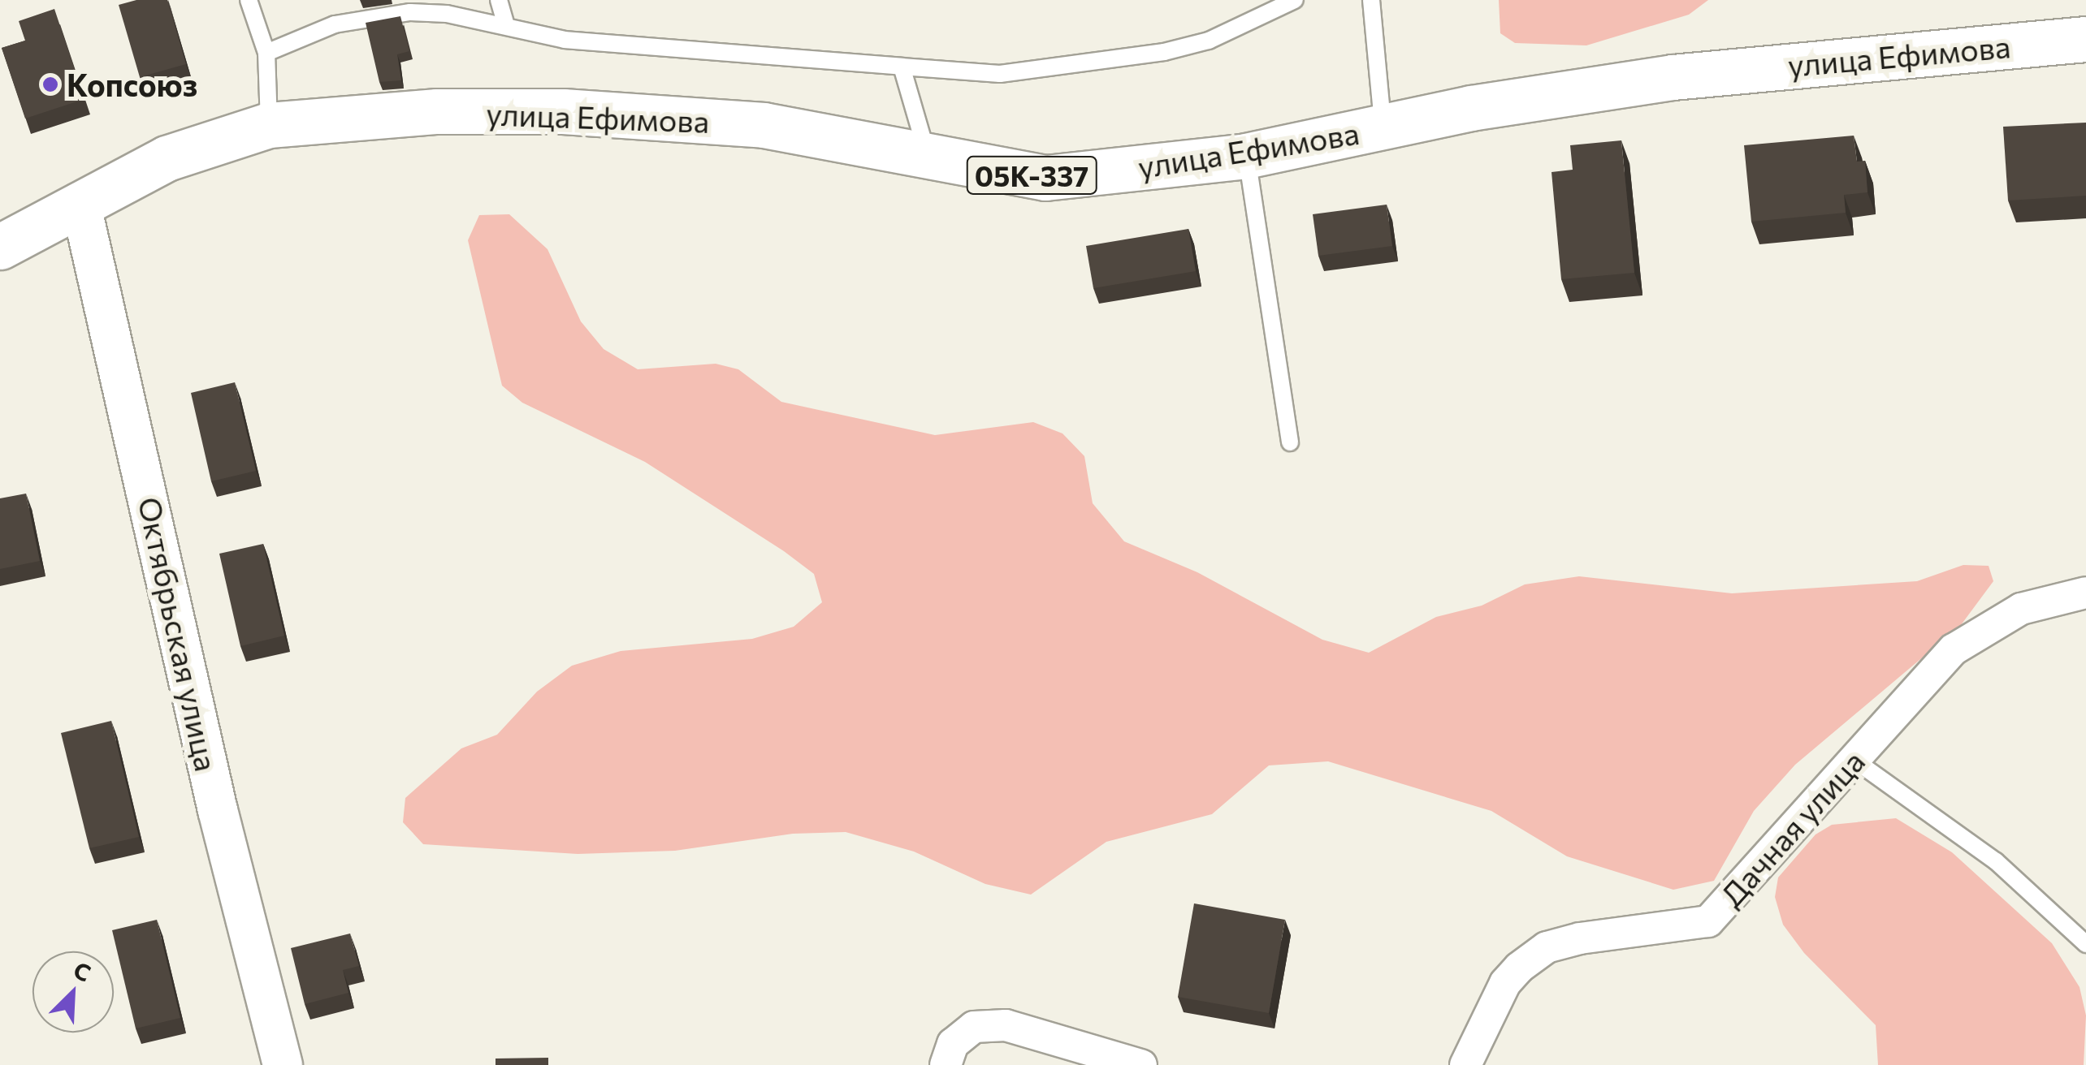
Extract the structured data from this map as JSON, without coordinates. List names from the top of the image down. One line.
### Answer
{"streets":{"main road":["улица Ефимова","05К-337"],"street":["Октябрьская улица","Дачная улица"]},"crossings":[["улица Ефимова","Октябрьская улица"]],"places":["Копсоюз"],"north":"top right"}
